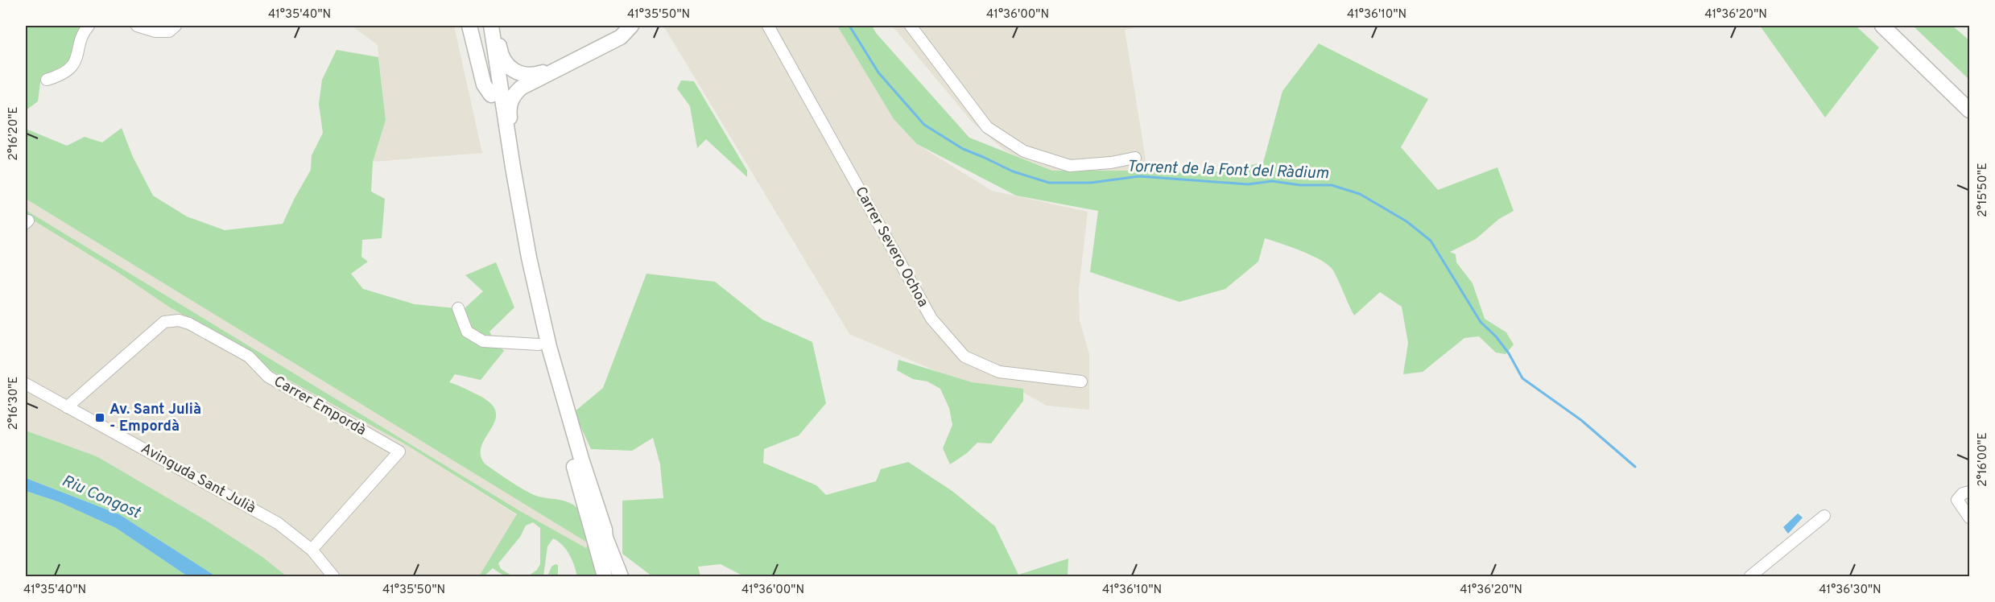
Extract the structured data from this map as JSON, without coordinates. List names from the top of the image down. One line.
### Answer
{"streets":{"street":["Carrer Severo Ochoa","Carrer Empordà","Avinguda Sant Julià"]},"crossings":[["Carrer Empordà","Avinguda Sant Julià"]],"water":["Torrent de la Font del Ràdium","Riu Congost"],"places":{"transit":["Av. Sant Julià - Empordà"]},"coordinates":["41°35'40\"N","41°35'50\"N","41°36'00\"N","41°36'10\"N","41°36'20\"N","2°16'20\"E","2°15'50\"E","2°16'30\"E","2°16'00\"E","41°36'30\"N"]}
